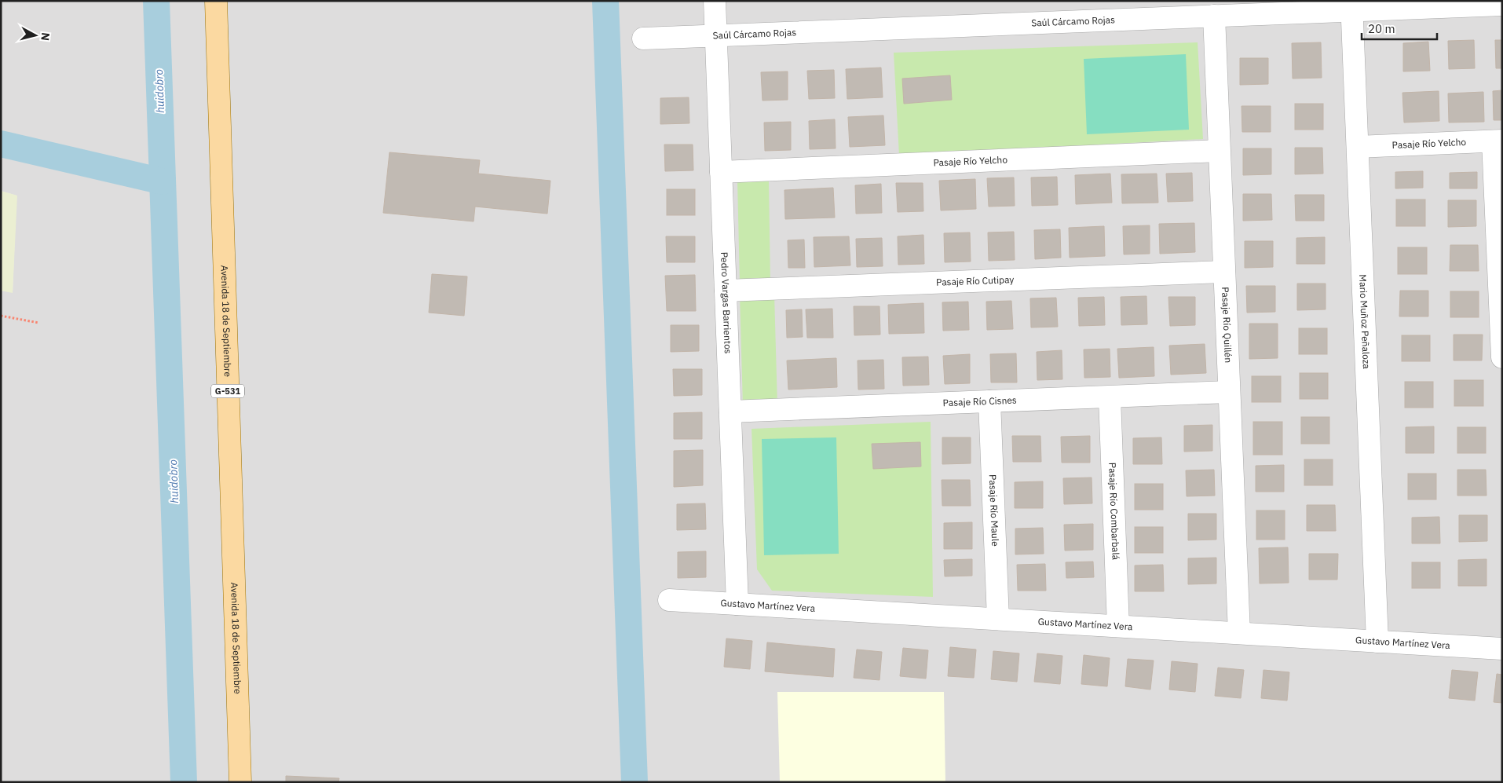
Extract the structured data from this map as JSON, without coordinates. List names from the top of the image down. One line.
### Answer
{"streets":{"main road":["Avenida 18 de Septiembre","G-531"],"street":["Saúl Cárcamo Rojas","Pasaje Río Yelcho","Pasaje Río Cutipay","Pedro Vargas Barrientos","Mario Muñoz Peñaloza","Pasaje Río Quillén","Pasaje Río Cisnes","Pasaje Río Maule","Pasaje Río Combarbalá","Gustavo Martínez Vera"]},"crossings":[["Saúl Cárcamo Rojas","Pedro Vargas Barrientos"],["Saúl Cárcamo Rojas","Mario Muñoz Peñaloza"],["Saúl Cárcamo Rojas","Pasaje Río Quillén"],["Pasaje Río Yelcho","Pedro Vargas Barrientos"],["Pasaje Río Yelcho","Mario Muñoz Peñaloza"],["Pasaje Río Yelcho","Pasaje Río Quillén"],["Pasaje Río Cutipay","Pedro Vargas Barrientos"],["Pasaje Río Cutipay","Pasaje Río Quillén"],["Pedro Vargas Barrientos","Pasaje Río Cisnes"],["Pedro Vargas Barrientos","Gustavo Martínez Vera"],["Mario Muñoz Peñaloza","Gustavo Martínez Vera"],["Pasaje Río Quillén","Pasaje Río Cisnes"],["Pasaje Río Quillén","Gustavo Martínez Vera"],["Pasaje Río Cisnes","Pasaje Río Maule"],["Pasaje Río Cisnes","Pasaje Río Combarbalá"],["Pasaje Río Maule","Gustavo Martínez Vera"],["Pasaje Río Combarbalá","Gustavo Martínez Vera"]],"water":["huidobro"],"scale_bar":"20 m","north":"right"}
